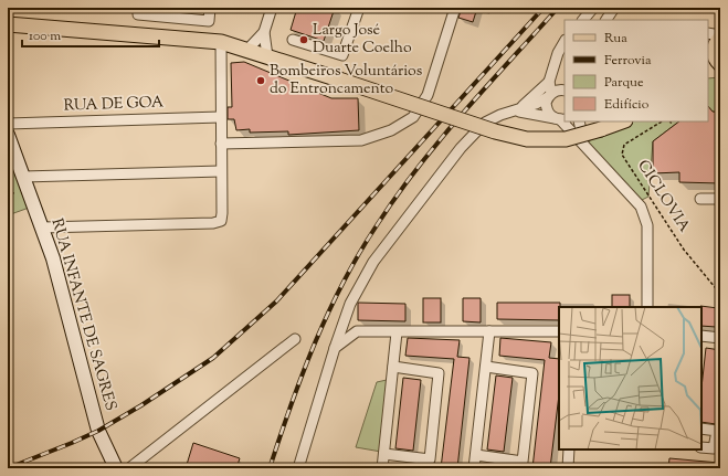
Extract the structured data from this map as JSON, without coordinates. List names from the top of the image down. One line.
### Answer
{"streets":{"street":["RUA DE GOA","RUA INFANTE DE SAGRES"],"path":["CICLOVIA"]},"places":["Largo José Duarte Coelho","Bombeiros Voluntários do Entroncamento"],"legend":["Rua","Ferrovia","Parque","Edifício"],"scale_bar":"100 m"}
